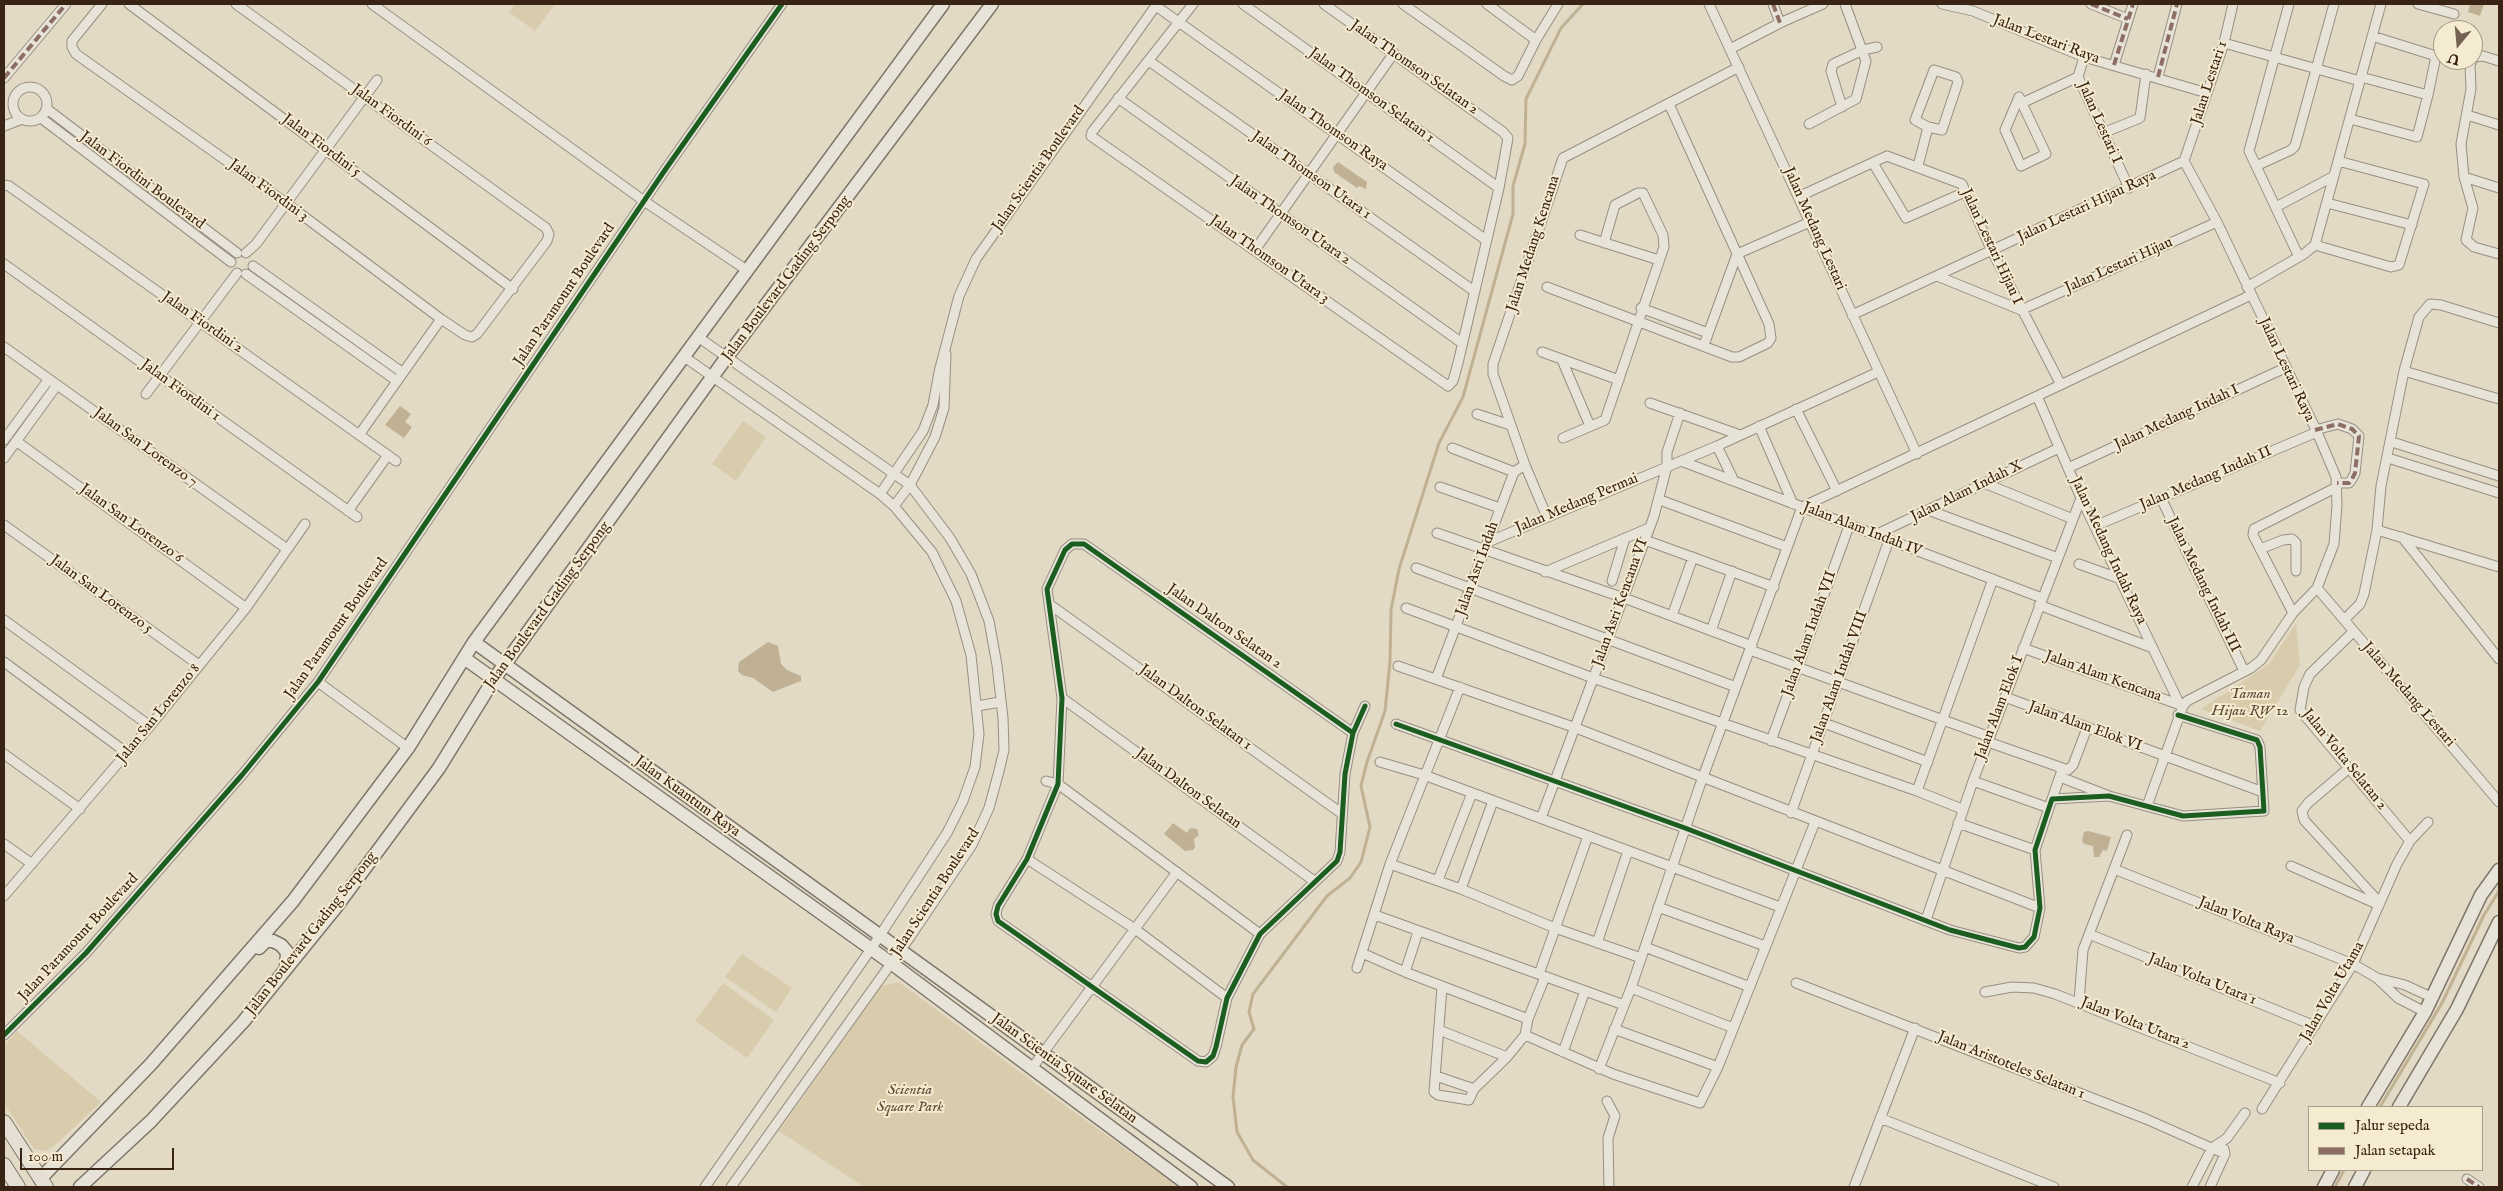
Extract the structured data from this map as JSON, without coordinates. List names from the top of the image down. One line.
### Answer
{"streets":{"main road":["Jalan Boulevard Gading Serpong","Jalan Kuantum Raya","Jalan Scientia Square Selatan"],"street":["Jalan Lestari Raya","Jalan Thomson Selatan 2","Jalan Lestari 1","Jalan Thomson Selatan 1","Jalan Fiordini 6","Jalan Lestari I","Jalan Thomson Raya","Jalan Fiordini 5","Jalan Scientia Boulevard","Jalan Thomson Utara 1","Jalan Fiordini Boulevard","Jalan Fiordini 3","Jalan Lestari Hijau Raya","Jalan Thomson Utara 2","Jalan Medang Lestari","Jalan Medang Kencana","Jalan Lestari Hijau I","Jalan Thomson Utara 3","Jalan Lestari Hijau","Jalan Paramount Boulevard","Jalan Fiordini 2","Jalan Fiordini 1","Jalan Medang Indah I","Jalan San Lorenzo 7","Jalan Medang Indah II","Jalan Alam Indah X","Jalan Medang Permai","Jalan San Lorenzo 6","Jalan Alam Indah IV","Jalan Medang Indah Raya","Jalan Asri Indah","Jalan Medang Indah III","Jalan San Lorenzo 5","Jalan Asri Kencana VI","Jalan Dalton Selatan 2","Jalan Alam Indah VII","Jalan Alam Indah VIII","Jalan Alam Kencana","Jalan Dalton Selatan 1","Jalan Alam Elok I","Jalan San Lorenzo 8","Jalan Alam Elok VI","Jalan Volta Selatan 2","Jalan Dalton Selatan","Jalan Volta Raya","Jalan Volta Utara 1","Jalan Volta Utama","Jalan Volta Utara 2","Jalan Aristoteles Selatan 1"]},"crossings":[["Jalan Lestari Raya","Jalan Lestari 1"],["Jalan Lestari Raya","Jalan Lestari I"],["Jalan Lestari Raya","Jalan Lestari Hijau Raya"],["Jalan Lestari Raya","Jalan Medang Lestari"],["Jalan Lestari Raya","Jalan Lestari Hijau"],["Jalan Lestari Raya","Jalan Medang Indah I"],["Jalan Lestari Raya","Jalan Medang Indah II"],["Jalan Thomson Selatan 2","Jalan Thomson Selatan 1"],["Jalan Lestari 1","Jalan Lestari Hijau Raya"],["Jalan Fiordini 6","Jalan Fiordini 5"],["Jalan Fiordini 6","Jalan Fiordini 3"],["Jalan Lestari I","Jalan Lestari Hijau Raya"],["Jalan Thomson Raya","Jalan Scientia Boulevard"],["Jalan Fiordini 5","Jalan Fiordini 3"],["Jalan Scientia Boulevard","Jalan Boulevard Gading Serpong"],["Jalan Scientia Boulevard","Jalan Kuantum Raya"],["Jalan Scientia Boulevard","Jalan Scientia Square Selatan"],["Jalan Lestari Hijau Raya","Jalan Medang Lestari"],["Jalan Lestari Hijau Raya","Jalan Lestari Hijau I"],["Jalan Thomson Utara 2","Jalan Thomson Utara 3"],["Jalan Medang Lestari","Jalan Medang Kencana"],["Jalan Medang Lestari","Jalan Lestari Hijau I"],["Jalan Medang Lestari","Jalan Medang Permai"],["Jalan Medang Lestari","Jalan Volta Selatan 2"],["Jalan Medang Kencana","Jalan Medang Permai"],["Jalan Lestari Hijau I","Jalan Lestari Hijau"],["Jalan Boulevard Gading Serpong","Jalan Kuantum Raya"],["Jalan Medang Indah I","Jalan Medang Indah Raya"],["Jalan San Lorenzo 7","Jalan San Lorenzo 8"],["Jalan Medang Indah II","Jalan Medang Indah Raya"],["Jalan Medang Indah II","Jalan Medang Indah III"],["Jalan Alam Indah X","Jalan Alam Indah IV"],["Jalan Alam Indah X","Jalan Medang Indah Raya"],["Jalan Medang Permai","Jalan Alam Indah IV"],["Jalan Medang Permai","Jalan Asri Indah"],["Jalan Medang Permai","Jalan Asri Kencana VI"],["Jalan San Lorenzo 6","Jalan San Lorenzo 8"],["Jalan Alam Indah IV","Jalan Medang Indah Raya"],["Jalan Alam Indah IV","Jalan Alam Indah VII"],["Jalan Alam Indah IV","Jalan Alam Indah VIII"],["Jalan Alam Indah IV","Jalan Alam Elok I"],["Jalan Medang Indah Raya","Jalan Alam Kencana"],["Jalan Medang Indah Raya","Jalan Alam Elok I"],["Jalan San Lorenzo 5","Jalan San Lorenzo 8"],["Jalan Dalton Selatan 2","Jalan Dalton Selatan 1"],["Jalan Alam Kencana","Jalan Alam Elok I"],["Jalan Alam Elok I","Jalan Alam Elok VI"],["Jalan Volta Selatan 2","Jalan Volta Utama"],["Jalan Kuantum Raya","Jalan Scientia Square Selatan"],["Jalan Volta Raya","Jalan Volta Utama"],["Jalan Volta Utara 1","Jalan Volta Utama"],["Jalan Volta Utama","Jalan Volta Utara 2"]],"parks":["Taman Hijau RW 12","Scientia Square Park"],"legend":["Jalur sepeda","Jalan setapak"],"scale_bar":"100 m","north":"bottom"}
